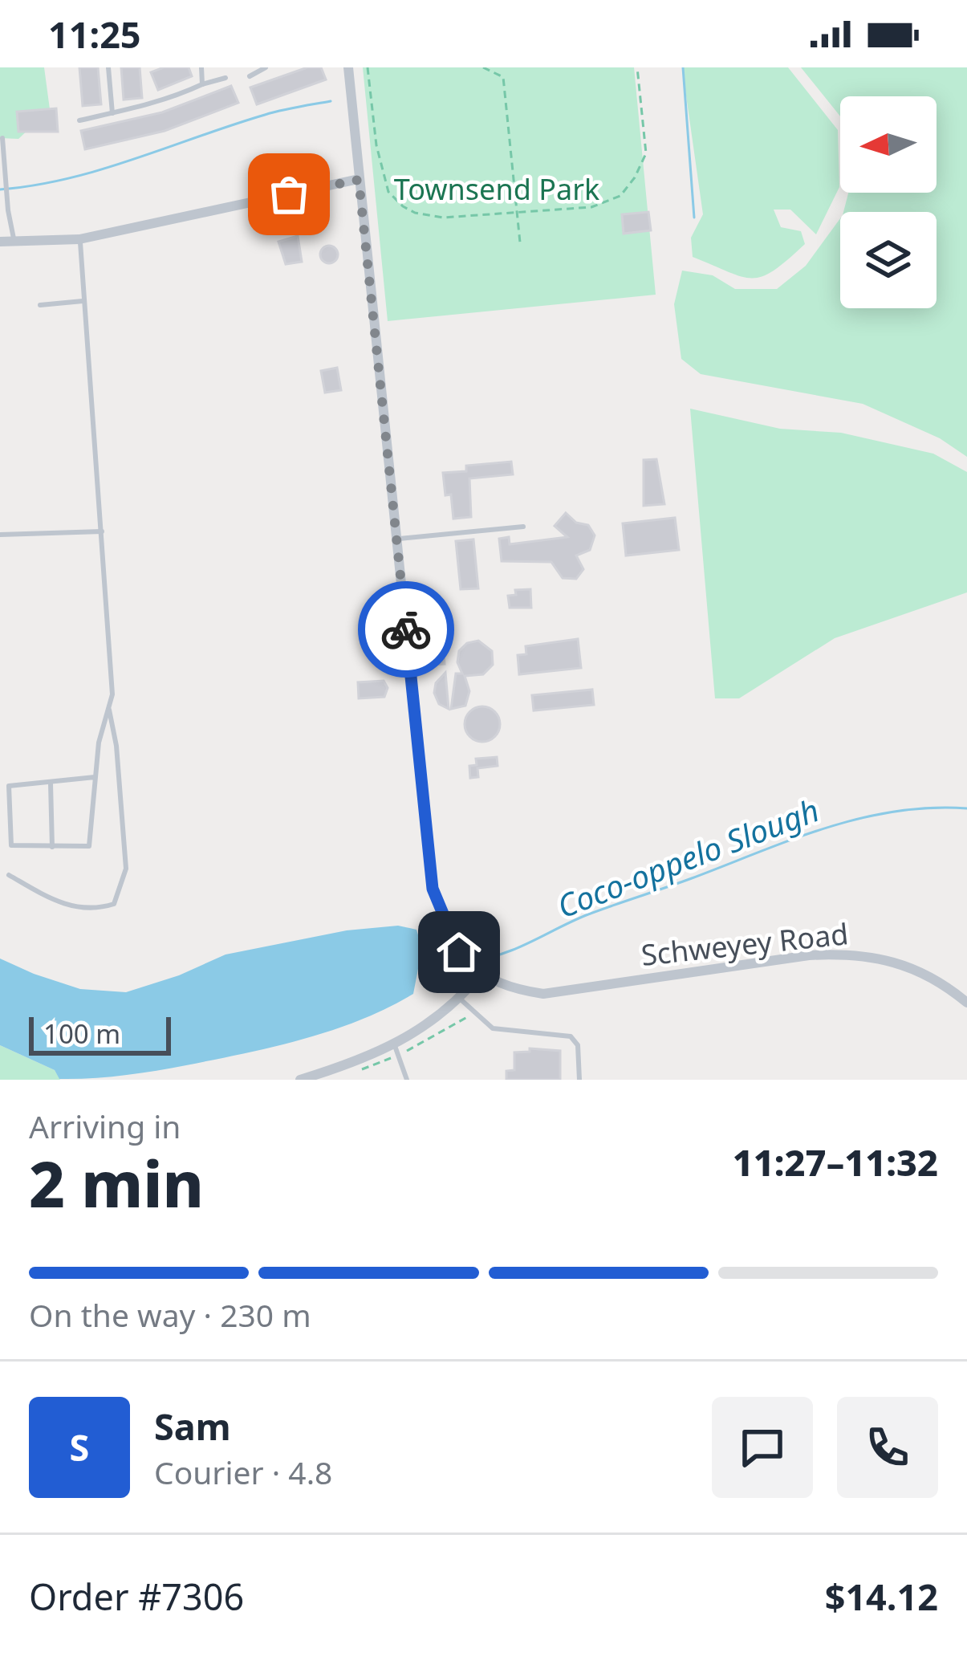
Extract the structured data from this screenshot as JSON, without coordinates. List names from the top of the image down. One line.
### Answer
{"streets":{"street":["Schweyey Road"]},"water":["Coco-oppelo Slough"],"parks":["Townsend Park"],"scale_bar":"100 m","north":"left","page":{"status":"11:25","scale":"100 m","heading":["2 min","Arriving in","11:27–11:32"],"panel":["Sam","Courier · 4.8","Order #7306","$14.12"],"bar":"On the way · 230 m","round":"S"}}
